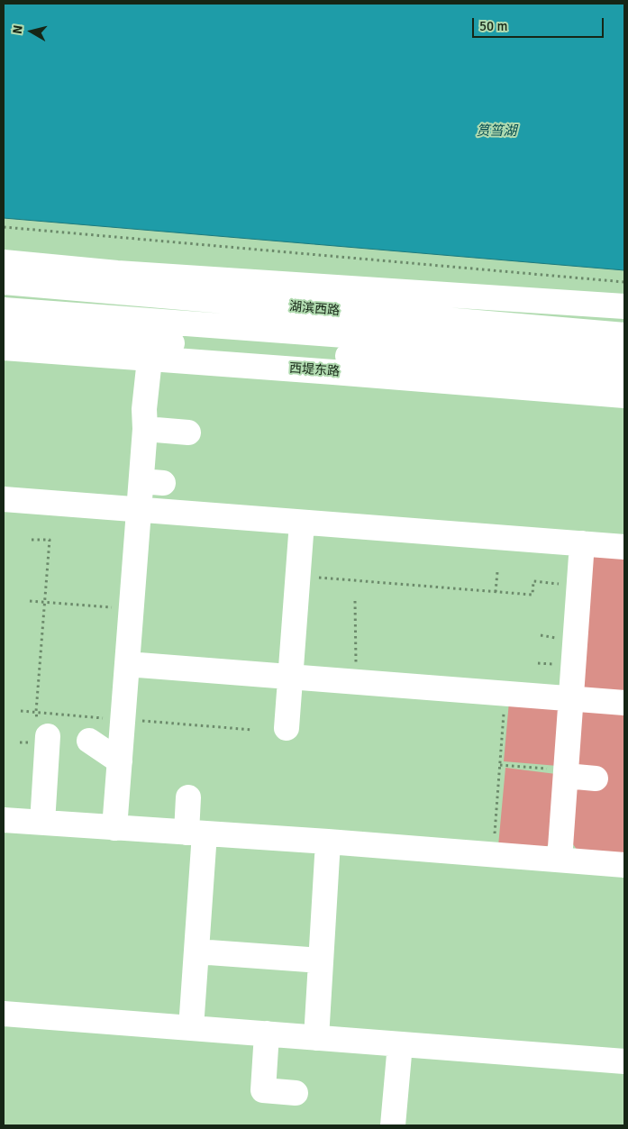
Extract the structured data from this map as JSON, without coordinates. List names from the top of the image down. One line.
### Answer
{"streets":{"main road":["湖滨西路","西堤东路"]},"water":["筼筜湖"],"scale_bar":"50 m","north":"left"}
